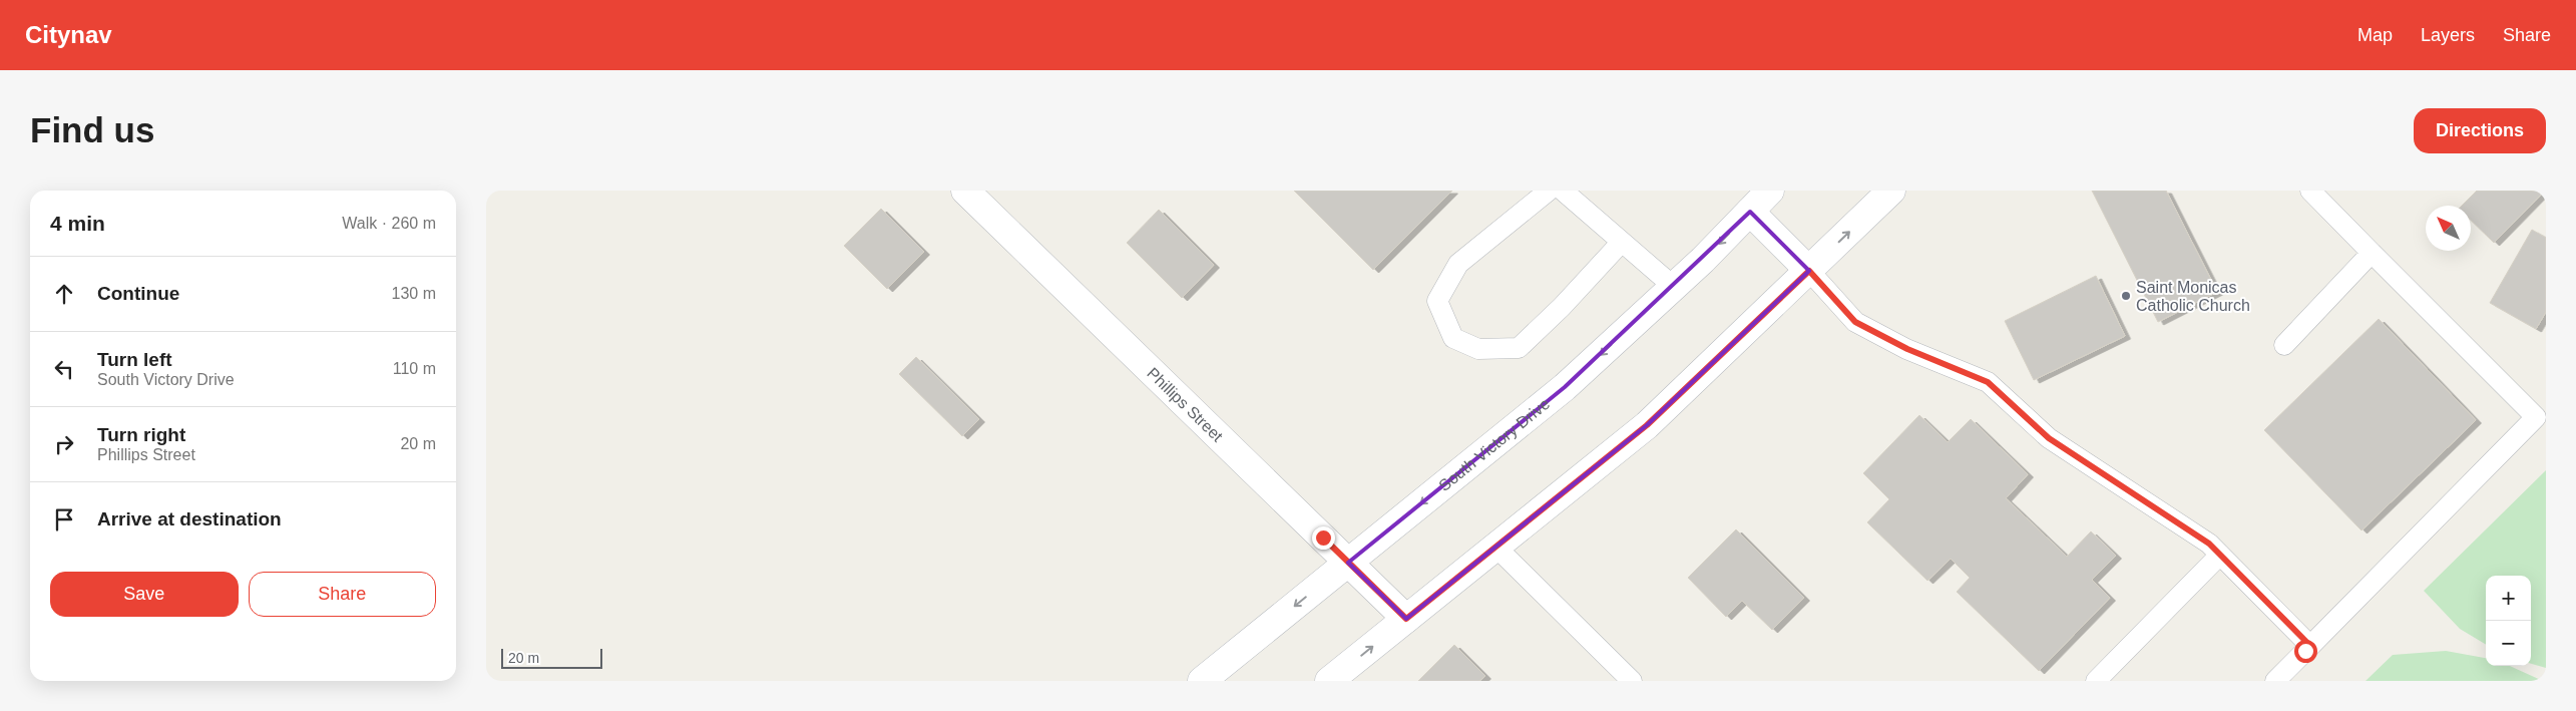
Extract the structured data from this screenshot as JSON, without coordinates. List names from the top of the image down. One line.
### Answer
{"streets":{"main road":["Phillips Street","South Victory Drive"]},"crossings":[["Phillips Street","South Victory Drive"]],"places":["Saint Monicas Catholic Church"],"scale_bar":"20 m","north":"top left","page":{"header":"Citynav","nav":["Map","Layers","Share"],"buttons":["Directions",["Save","Share"]],"title":"Find us","heading":["4 min","Walk · 260 m"],"list":[["Continue","130 m"],["Turn left","South Victory Drive","110 m"],["Turn right","Phillips Street","20 m"],"Arrive at destination"],"map_buttons":["+","−"],"scale":"20 m"}}
